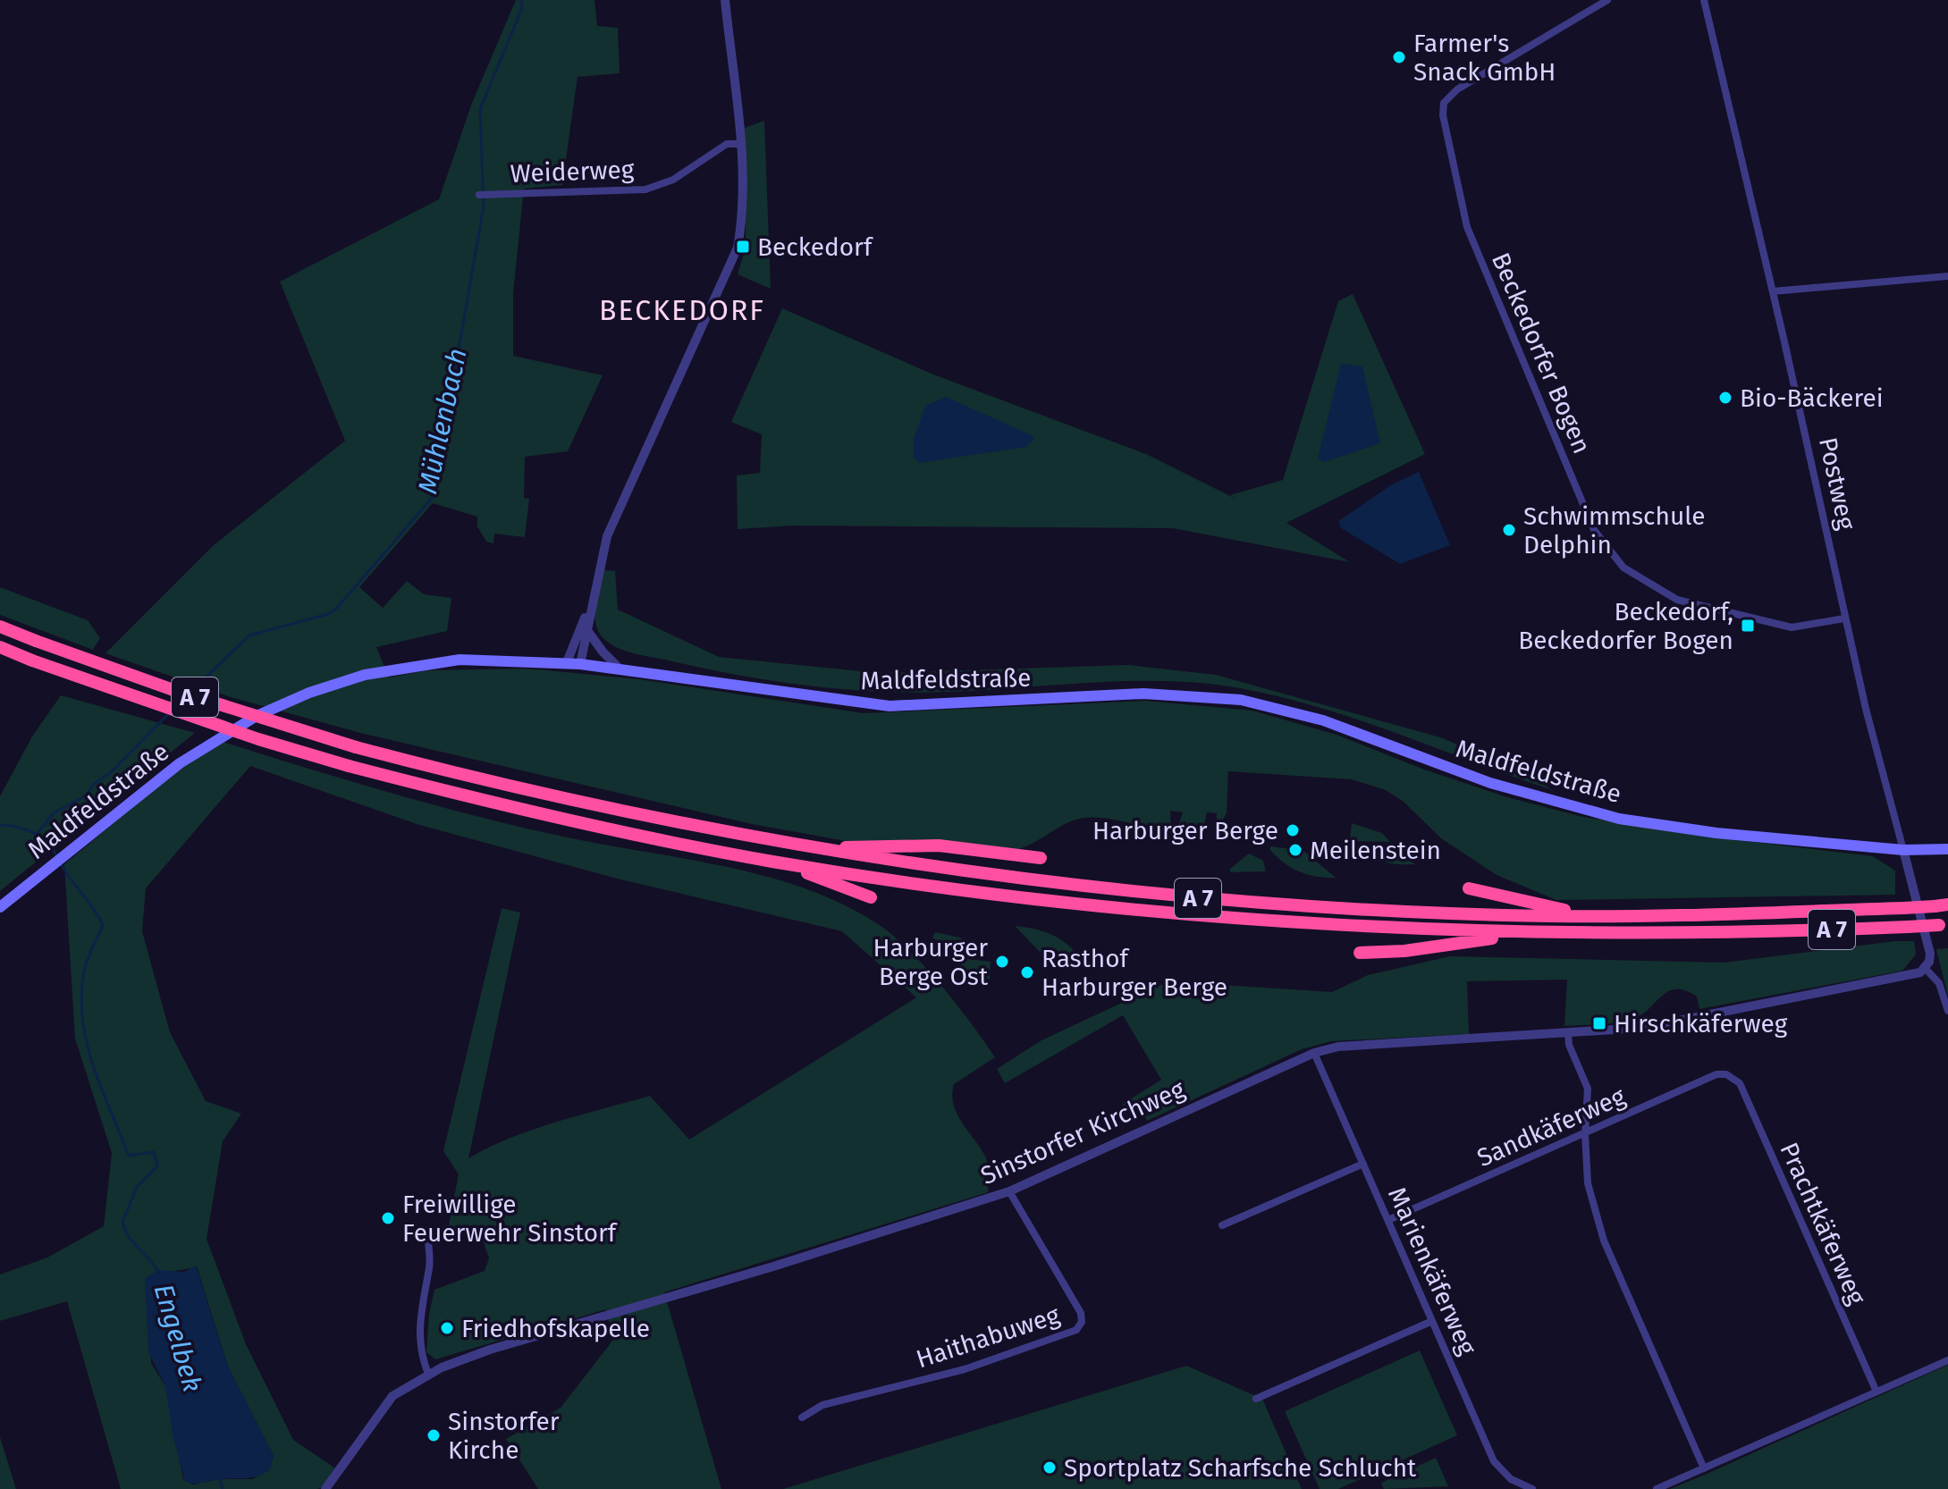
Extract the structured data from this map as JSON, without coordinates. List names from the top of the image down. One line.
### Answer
{"streets":{"highway":["A 7"],"main road":["Maldfeldstraße"],"street":["Weiderweg","Beckedorfer Bogen","Postweg","Sandkäferweg","Sinstorfer Kirchweg","Prachtkäferweg","Marienkäferweg","Haithabuweg"]},"crossings":[["Beckedorfer Bogen","Postweg"],["Postweg","Maldfeldstraße"],["Postweg","Sinstorfer Kirchweg"],["Sandkäferweg","Prachtkäferweg"],["Sandkäferweg","Marienkäferweg"],["Sinstorfer Kirchweg","Marienkäferweg"],["Sinstorfer Kirchweg","Haithabuweg"]],"districts":["BECKEDORF"],"water":["Mühlenbach","Engelbek"],"places":{"other":["Farmer's Snack GmbH","Bio-Bäckerei","Schwimmschule Delphin","Harburger Berge","Meilenstein","Harburger Berge Ost","Rasthof Harburger Berge","Freiwillige Feuerwehr Sinstorf","Friedhofskapelle","Sinstorfer Kirche","Sportplatz Scharfsche Schlucht"],"transit":["Beckedorf","Beckedorf, Beckedorfer Bogen","Hirschkäferweg"]}}
